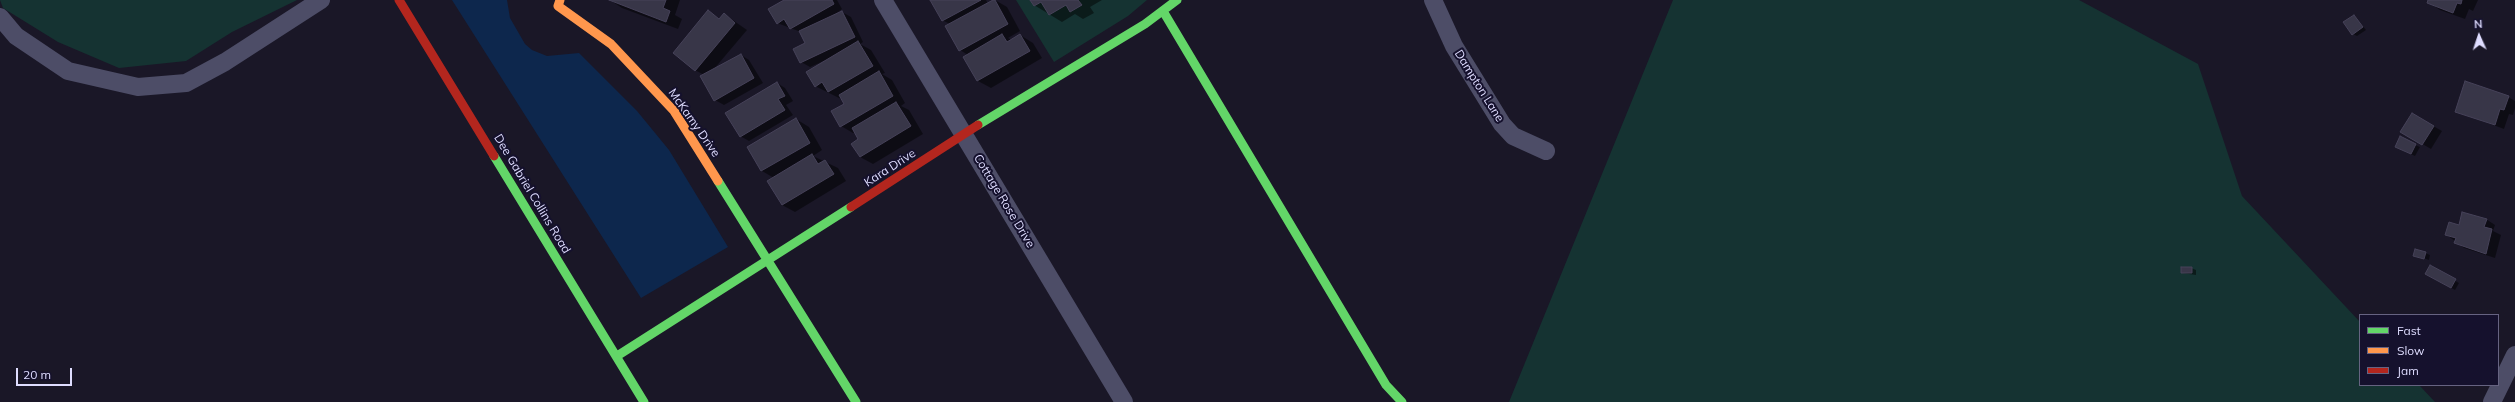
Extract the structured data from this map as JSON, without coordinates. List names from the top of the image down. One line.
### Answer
{"streets":{"street":["Dampton Lane","McKamy Drive","Kara Drive","Dee Gabriel Collins Road","Cottage Rose Drive"]},"crossings":[["McKamy Drive","Kara Drive"],["Kara Drive","Dee Gabriel Collins Road"],["Kara Drive","Cottage Rose Drive"]],"legend":["Fast","Slow","Jam"],"scale_bar":"20 m","north":"top"}
